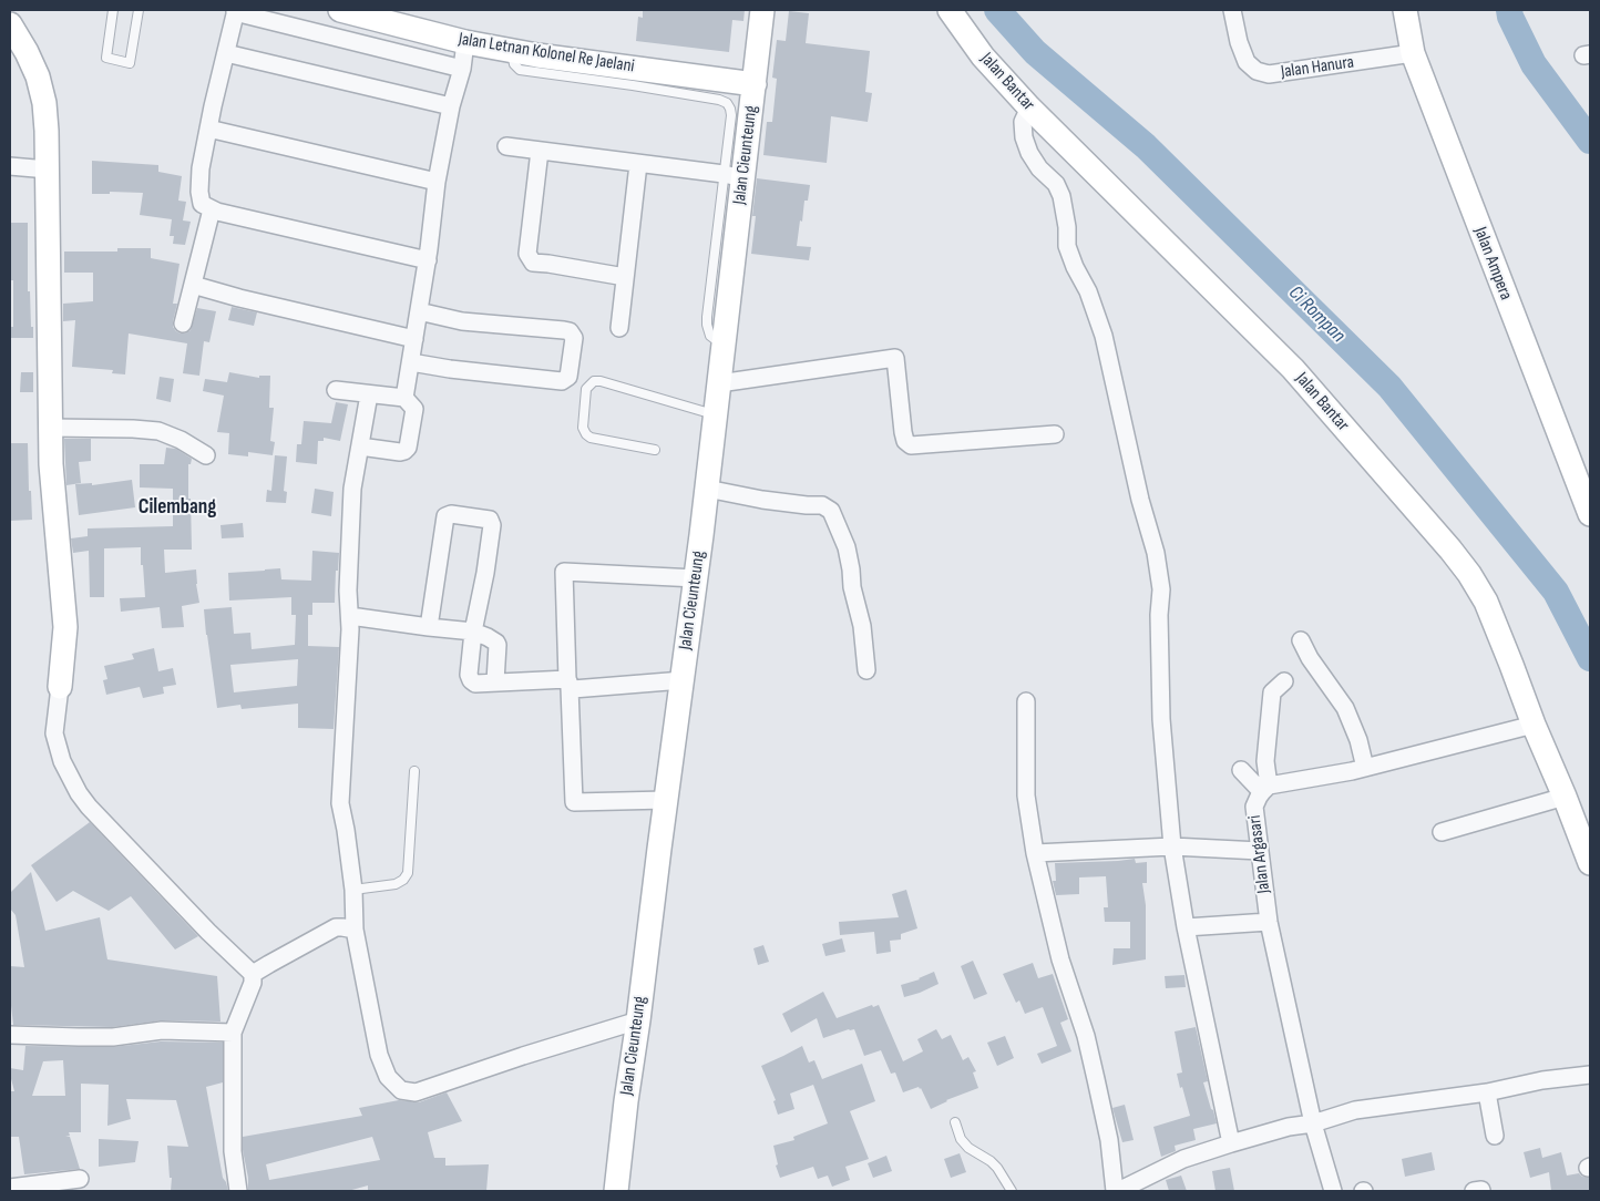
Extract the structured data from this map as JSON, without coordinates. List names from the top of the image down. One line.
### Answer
{"streets":{"street":["Jalan Letnan Kolonel Re Jaelani","Jalan Hanura","Jalan Bantar","Jalan Cieunteung","Jalan Ampera","Jalan Argasari"]},"crossings":[["Jalan Letnan Kolonel Re Jaelani","Jalan Cieunteung"],["Jalan Hanura","Jalan Ampera"]],"districts":["Cilembang"],"water":["Ci Rompan"]}
